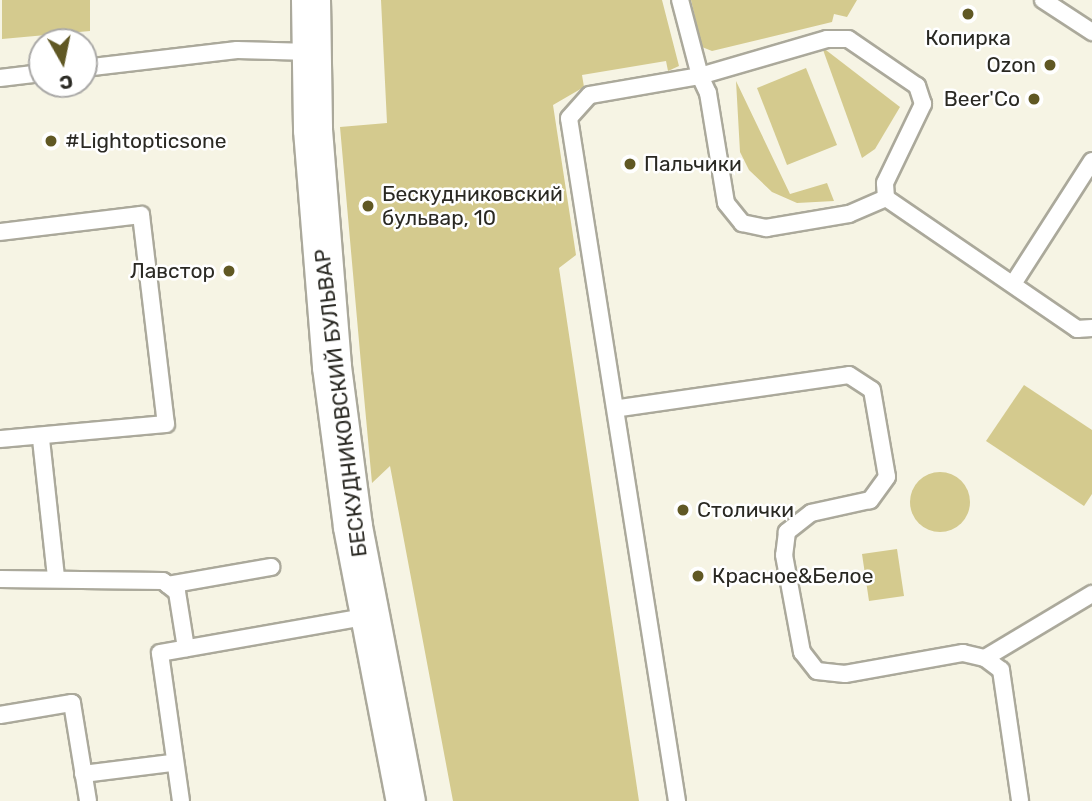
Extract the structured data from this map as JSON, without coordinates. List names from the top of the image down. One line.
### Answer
{"streets":{"street":["БЕСКУДНИКОВСКИЙ БУЛЬВАР"]},"places":["Копирка","Ozon","Beer'Co","#Lightopticsone","Пальчики","Бескудниковский бульвар, 10","Лавстор","Столички","Красное&Белое"],"north":"bottom"}
